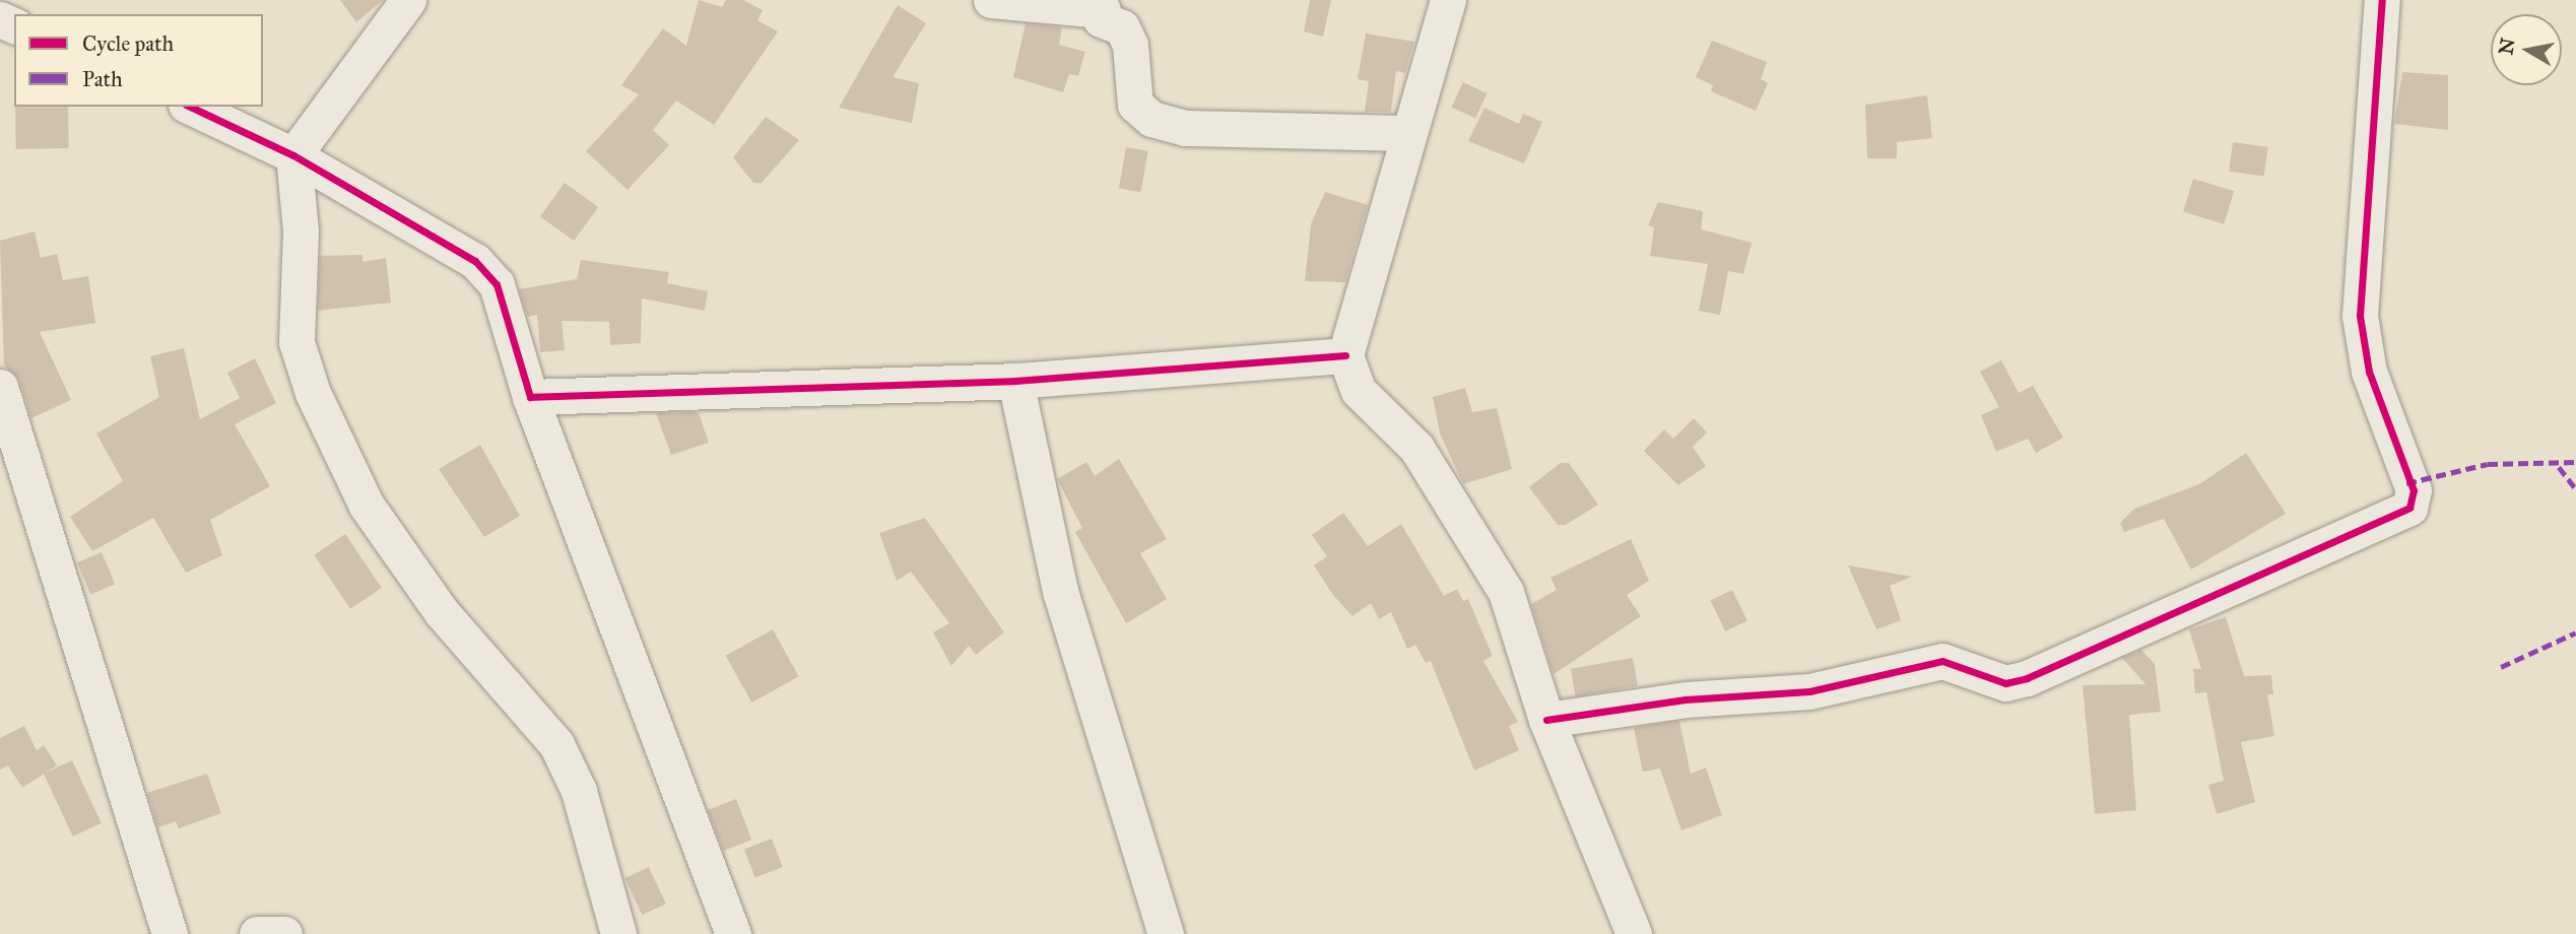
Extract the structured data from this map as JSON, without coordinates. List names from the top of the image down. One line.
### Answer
{"legend":["Cycle path","Path"],"north":"left"}
